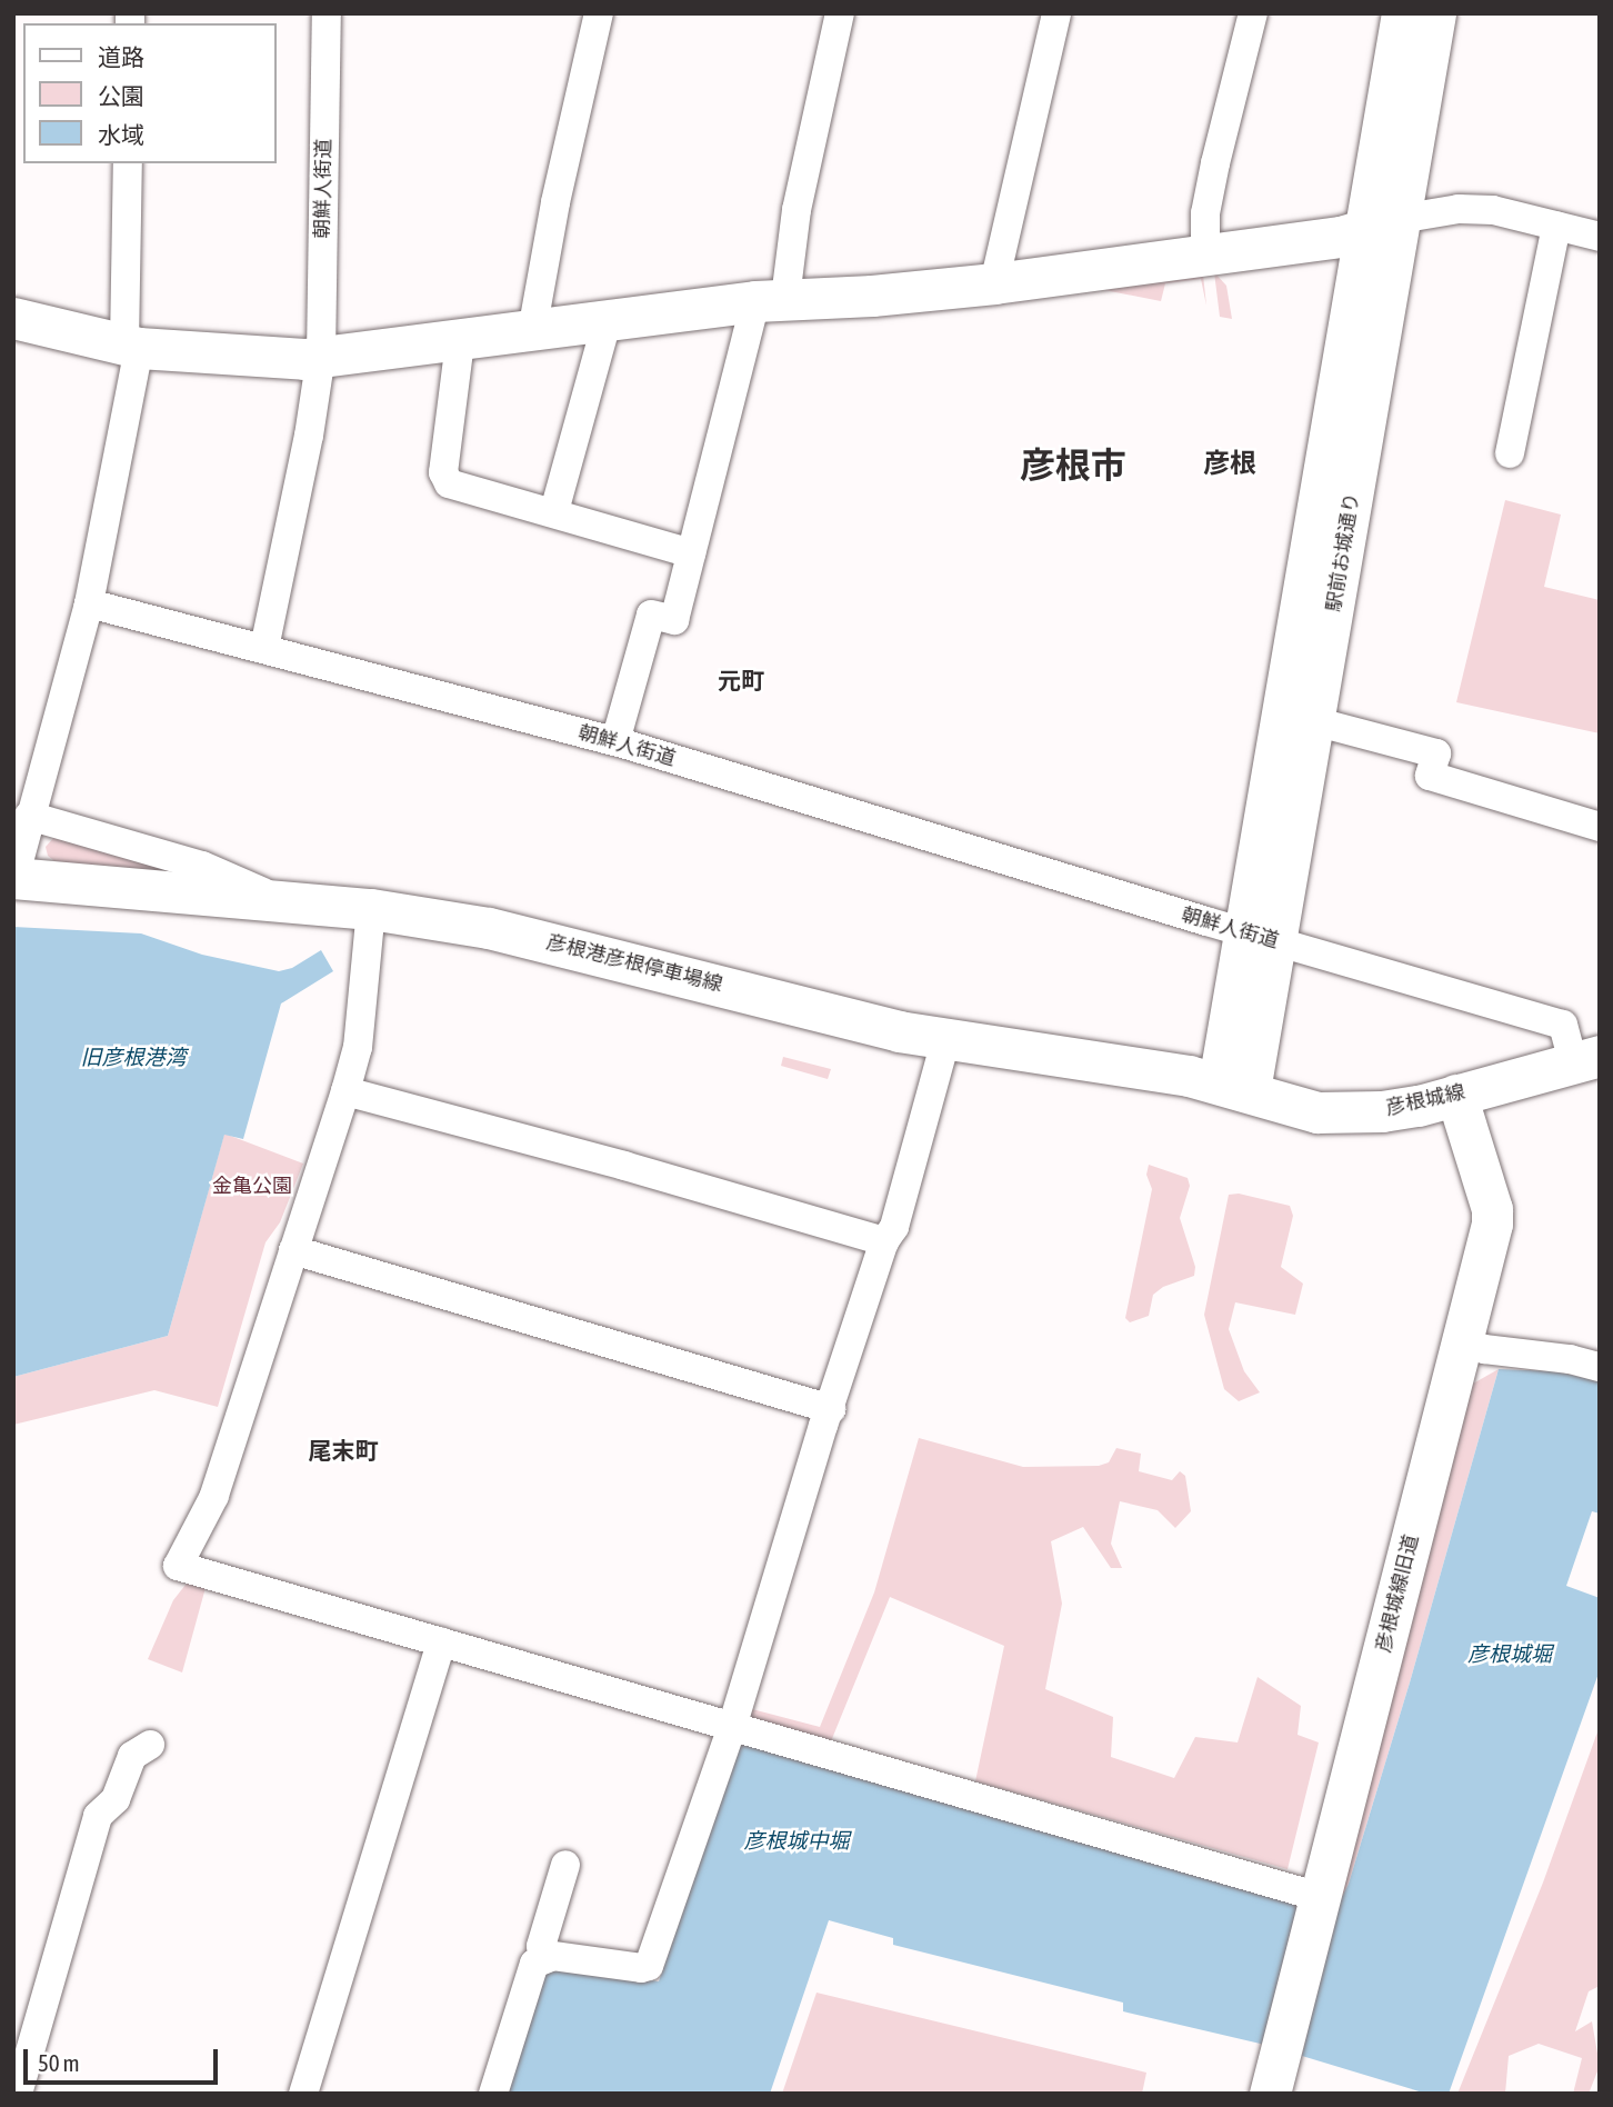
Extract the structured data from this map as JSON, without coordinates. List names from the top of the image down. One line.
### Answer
{"streets":{"main road":["駅前お城通り","彦根港彦根停車場線","彦根城線","彦根城線旧道"],"street":["朝鮮人街道"]},"crossings":[["朝鮮人街道","駅前お城通り"],["朝鮮人街道","彦根城線"],["駅前お城通り","彦根港彦根停車場線"],["駅前お城通り","彦根城線"],["彦根港彦根停車場線","彦根城線"],["彦根城線","彦根城線旧道"]],"districts":["彦根","彦根市","元町","尾末町"],"water":["旧彦根港湾","彦根城堀","彦根城中堀"],"parks":["金亀公園"],"legend":["道路","公園","水域"],"scale_bar":"50 m"}
